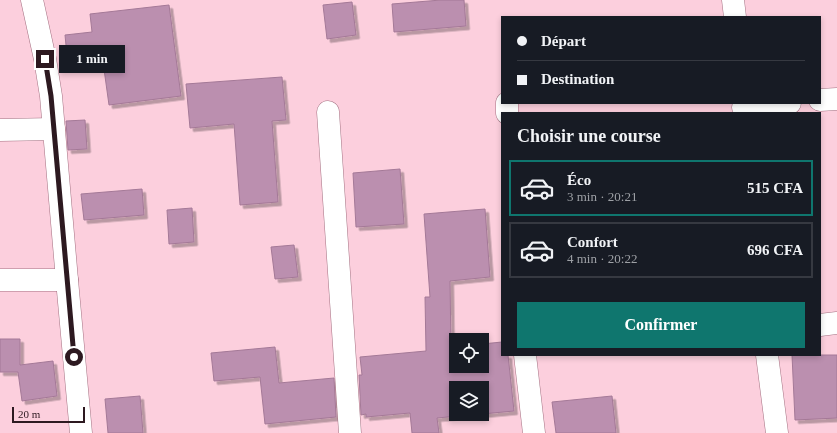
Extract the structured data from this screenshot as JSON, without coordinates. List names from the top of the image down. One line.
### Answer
{"scale_bar":"20 m","page":{"banner":["Départ","Destination"],"bubble":"1 min","heading":"Choisir une course","list":[{"name":"Éco","note":"3 min · 20:21","value":"515 CFA"},{"name":"Confort","note":"4 min · 20:22","value":"696 CFA"}],"buttons":"Confirmer","scale":"20 m"}}
